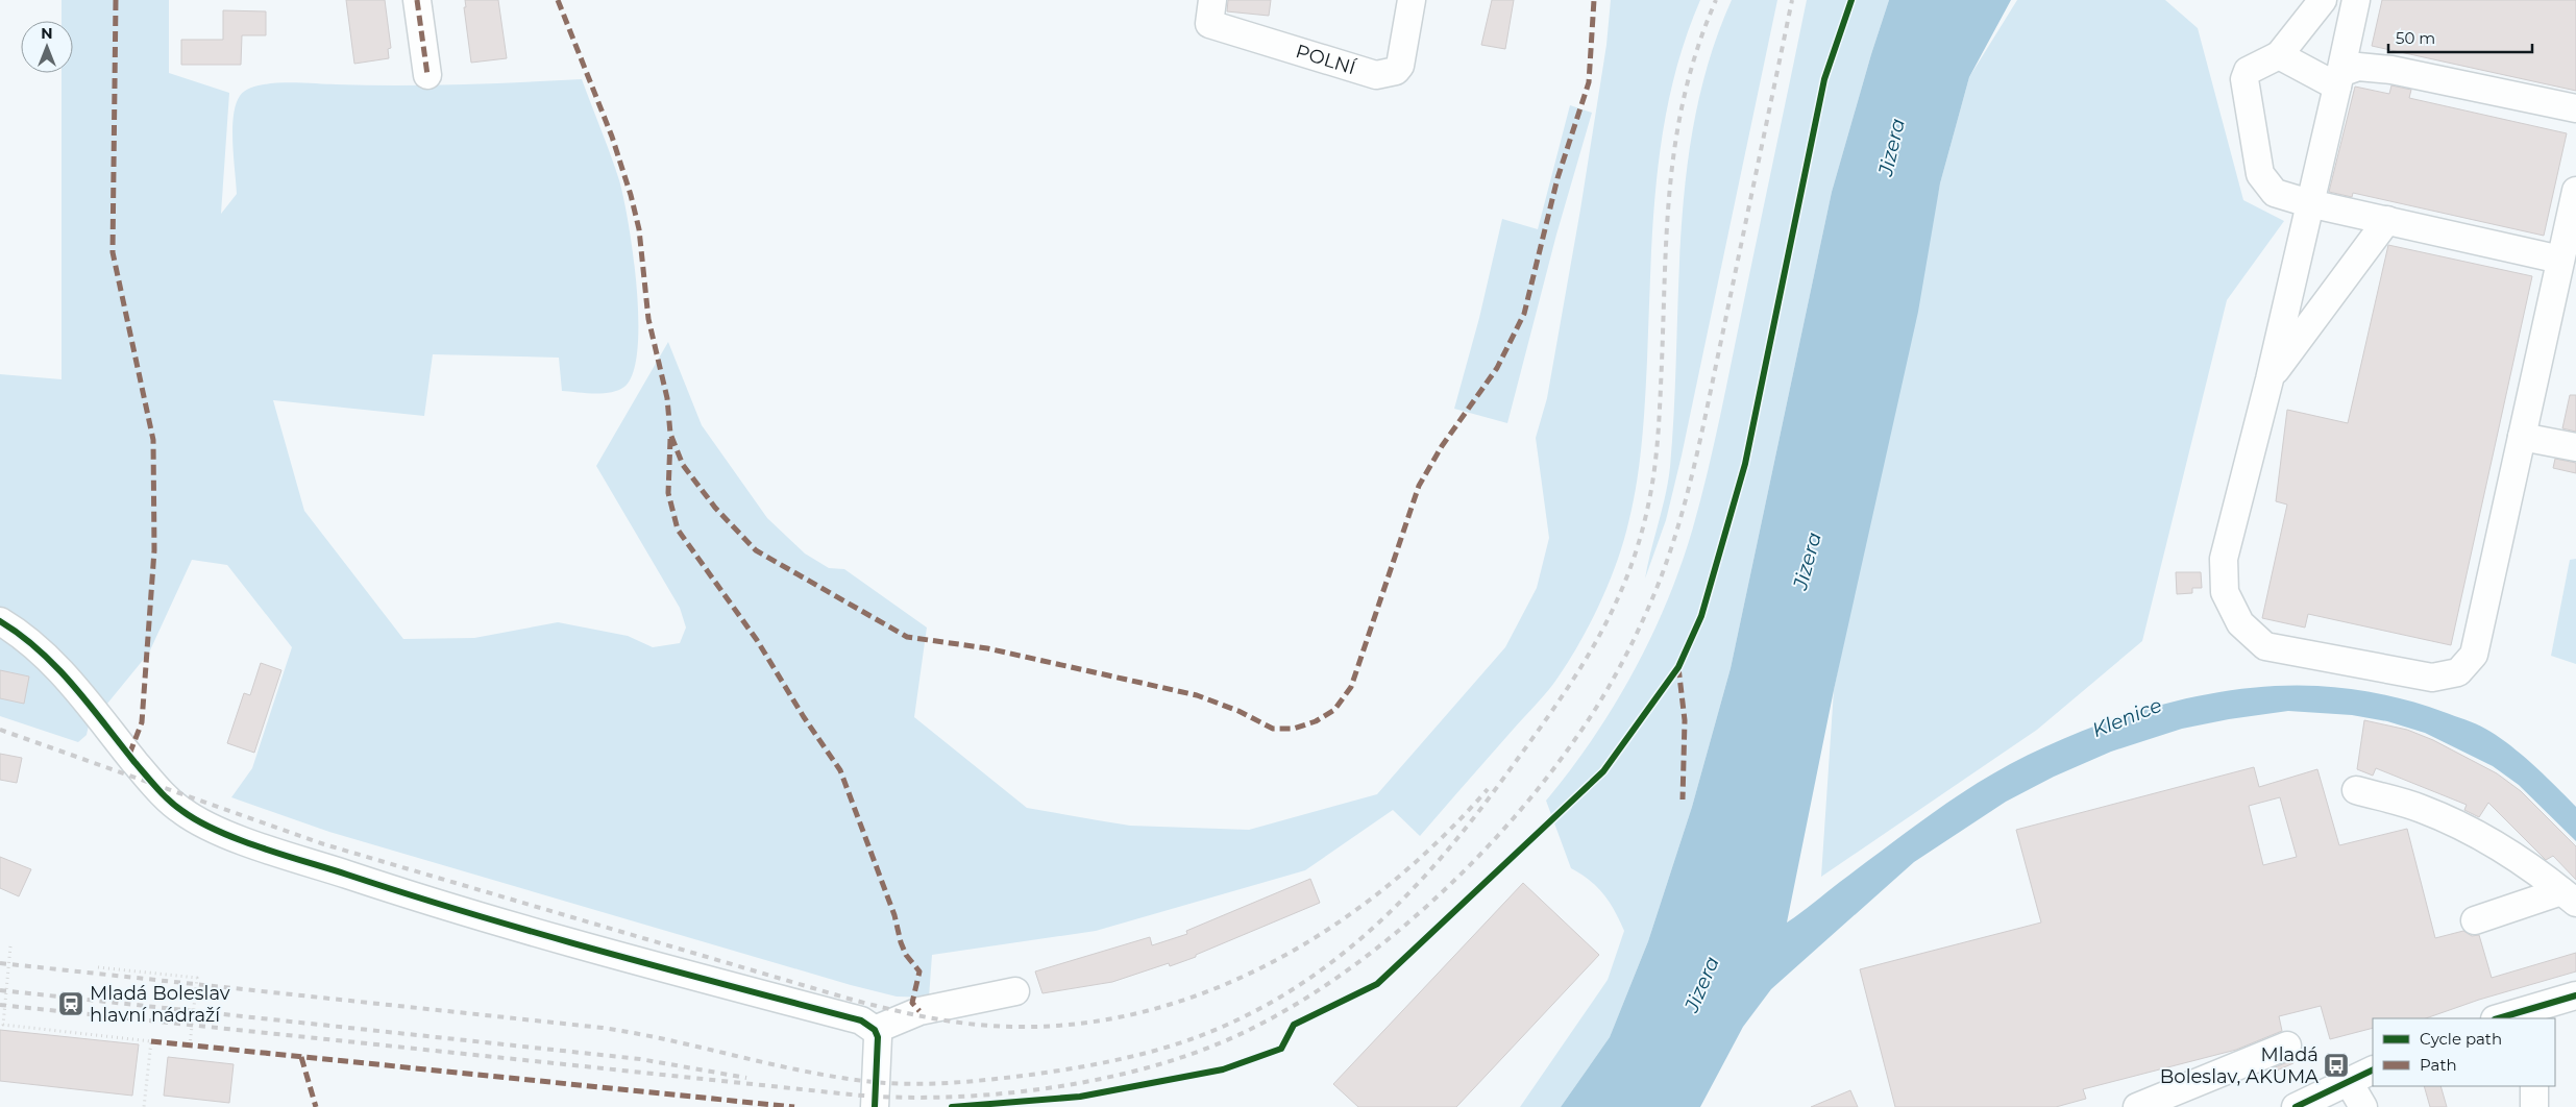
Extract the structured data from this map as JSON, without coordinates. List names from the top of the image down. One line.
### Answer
{"streets":{"street":["POLNÍ"]},"water":["Jizera","Klenice"],"places":{"station":["Mladá Boleslav hlavní nádraží"],"bus stop":["Mladá Boleslav, AKUMA"]},"legend":["Cycle path","Path"],"scale_bar":"50 m","north":"top"}
